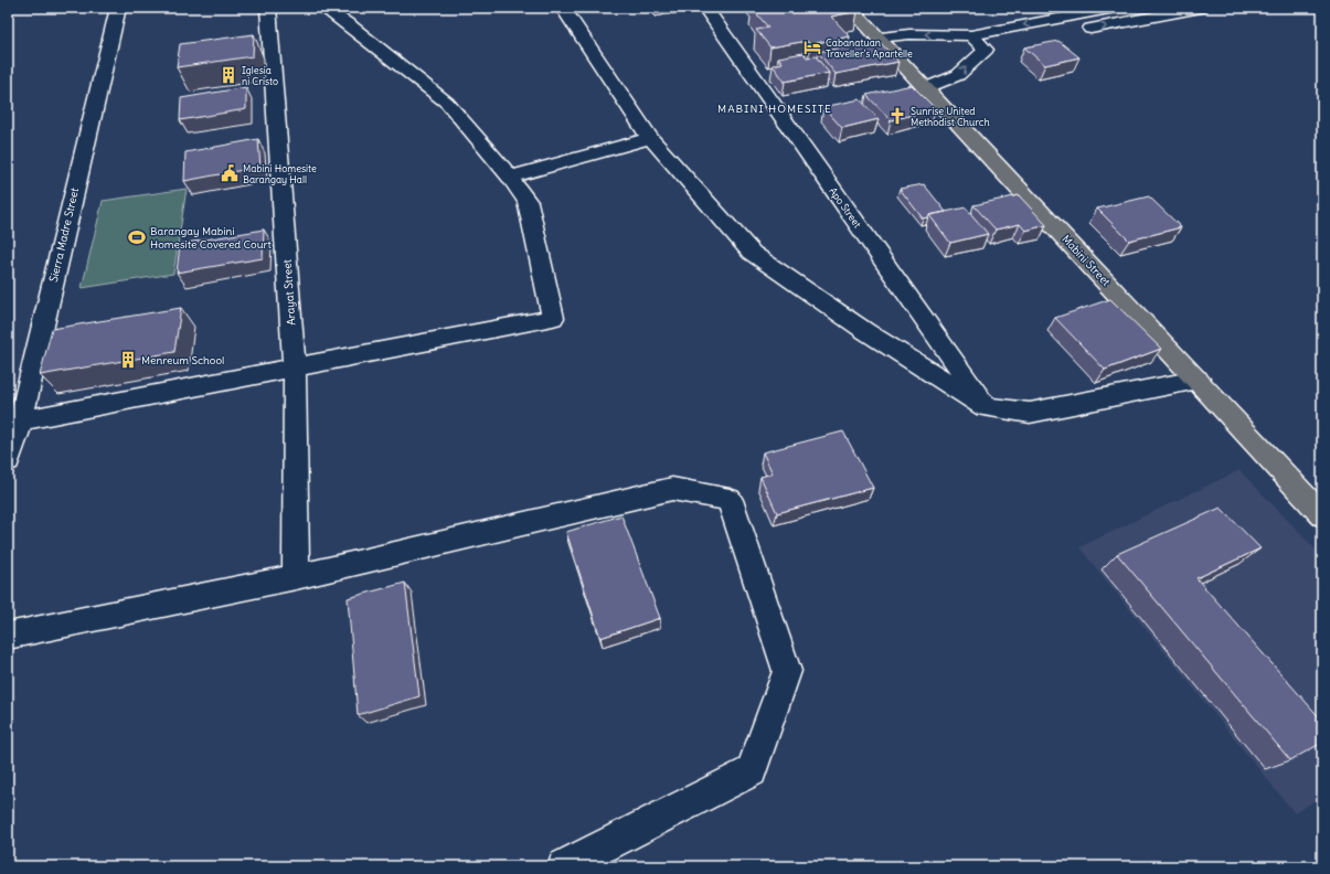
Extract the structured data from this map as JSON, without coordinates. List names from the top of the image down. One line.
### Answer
{"streets":{"main road":["Mabini Street"],"street":["Apo Street","Sierra Madre Street","Arayat Street"]},"districts":["MABINI HOMESITE"],"places":{"hotel":["Cabanatuan Traveller's Apartelle"],"building":["Iglesia ni Cristo","Menreum School"],"church":["Sunrise United Methodist Church"],"public building":["Mabini Homesite Barangay Hall"],"sports":["Barangay Mabini Homesite Covered Court"]}}
